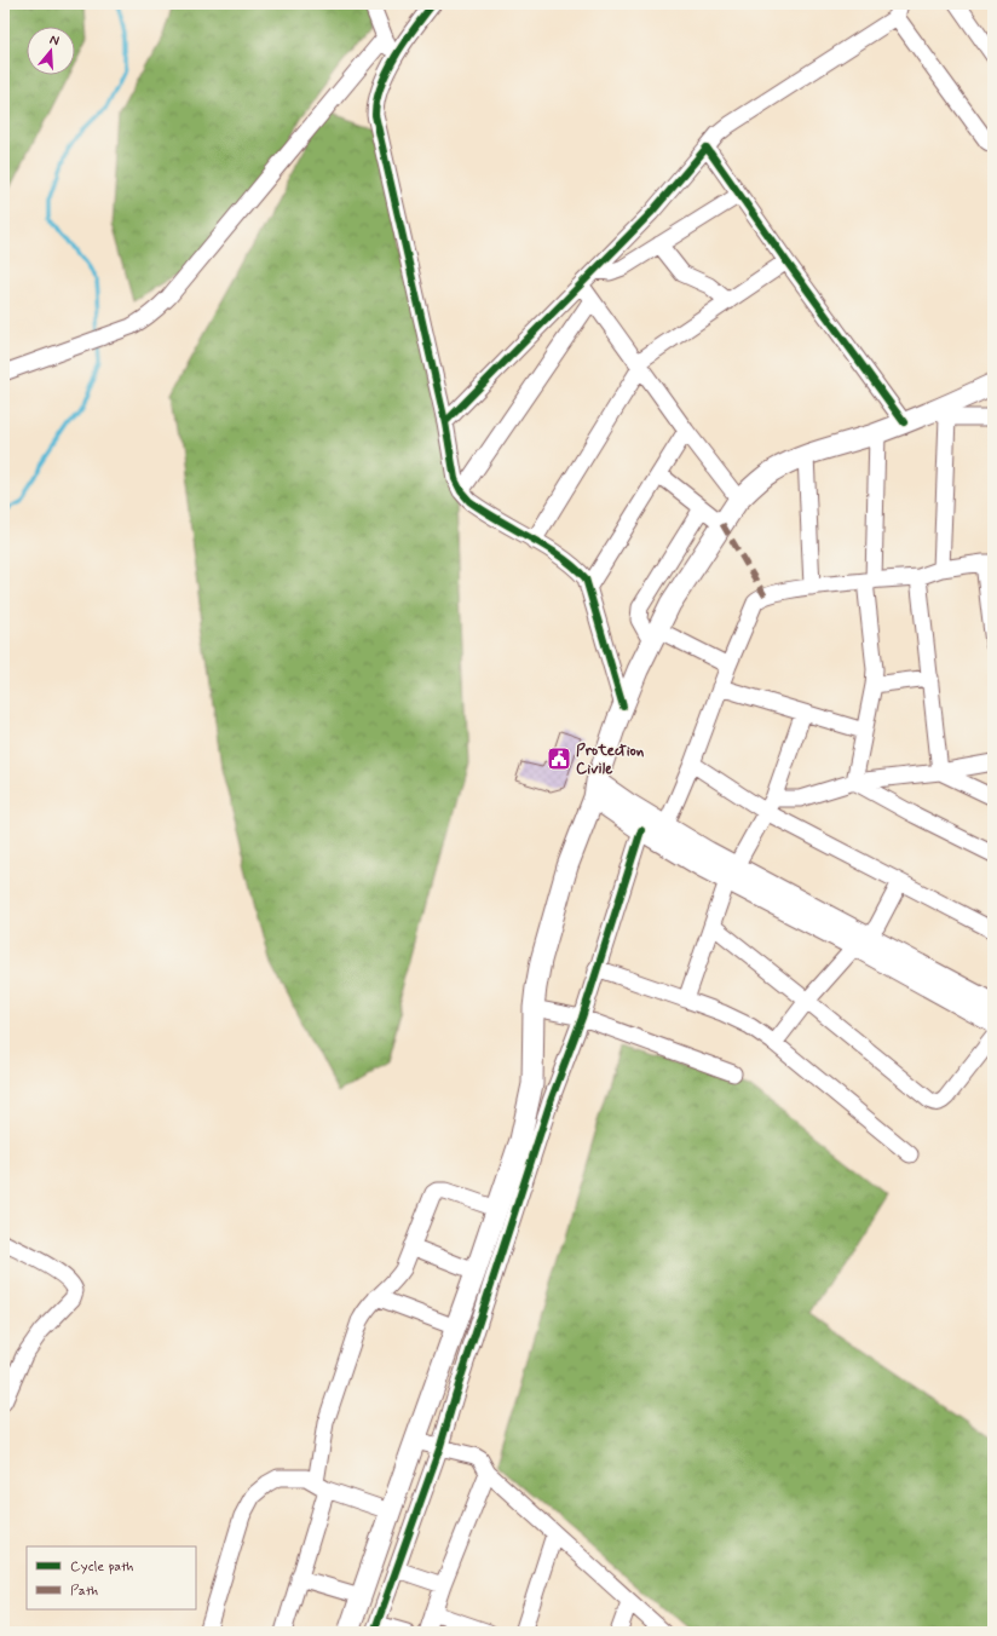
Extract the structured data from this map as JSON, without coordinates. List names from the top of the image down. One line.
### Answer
{"places":{"public building":["Protection Civile"]},"legend":["Cycle path","Path"],"north":"top"}
